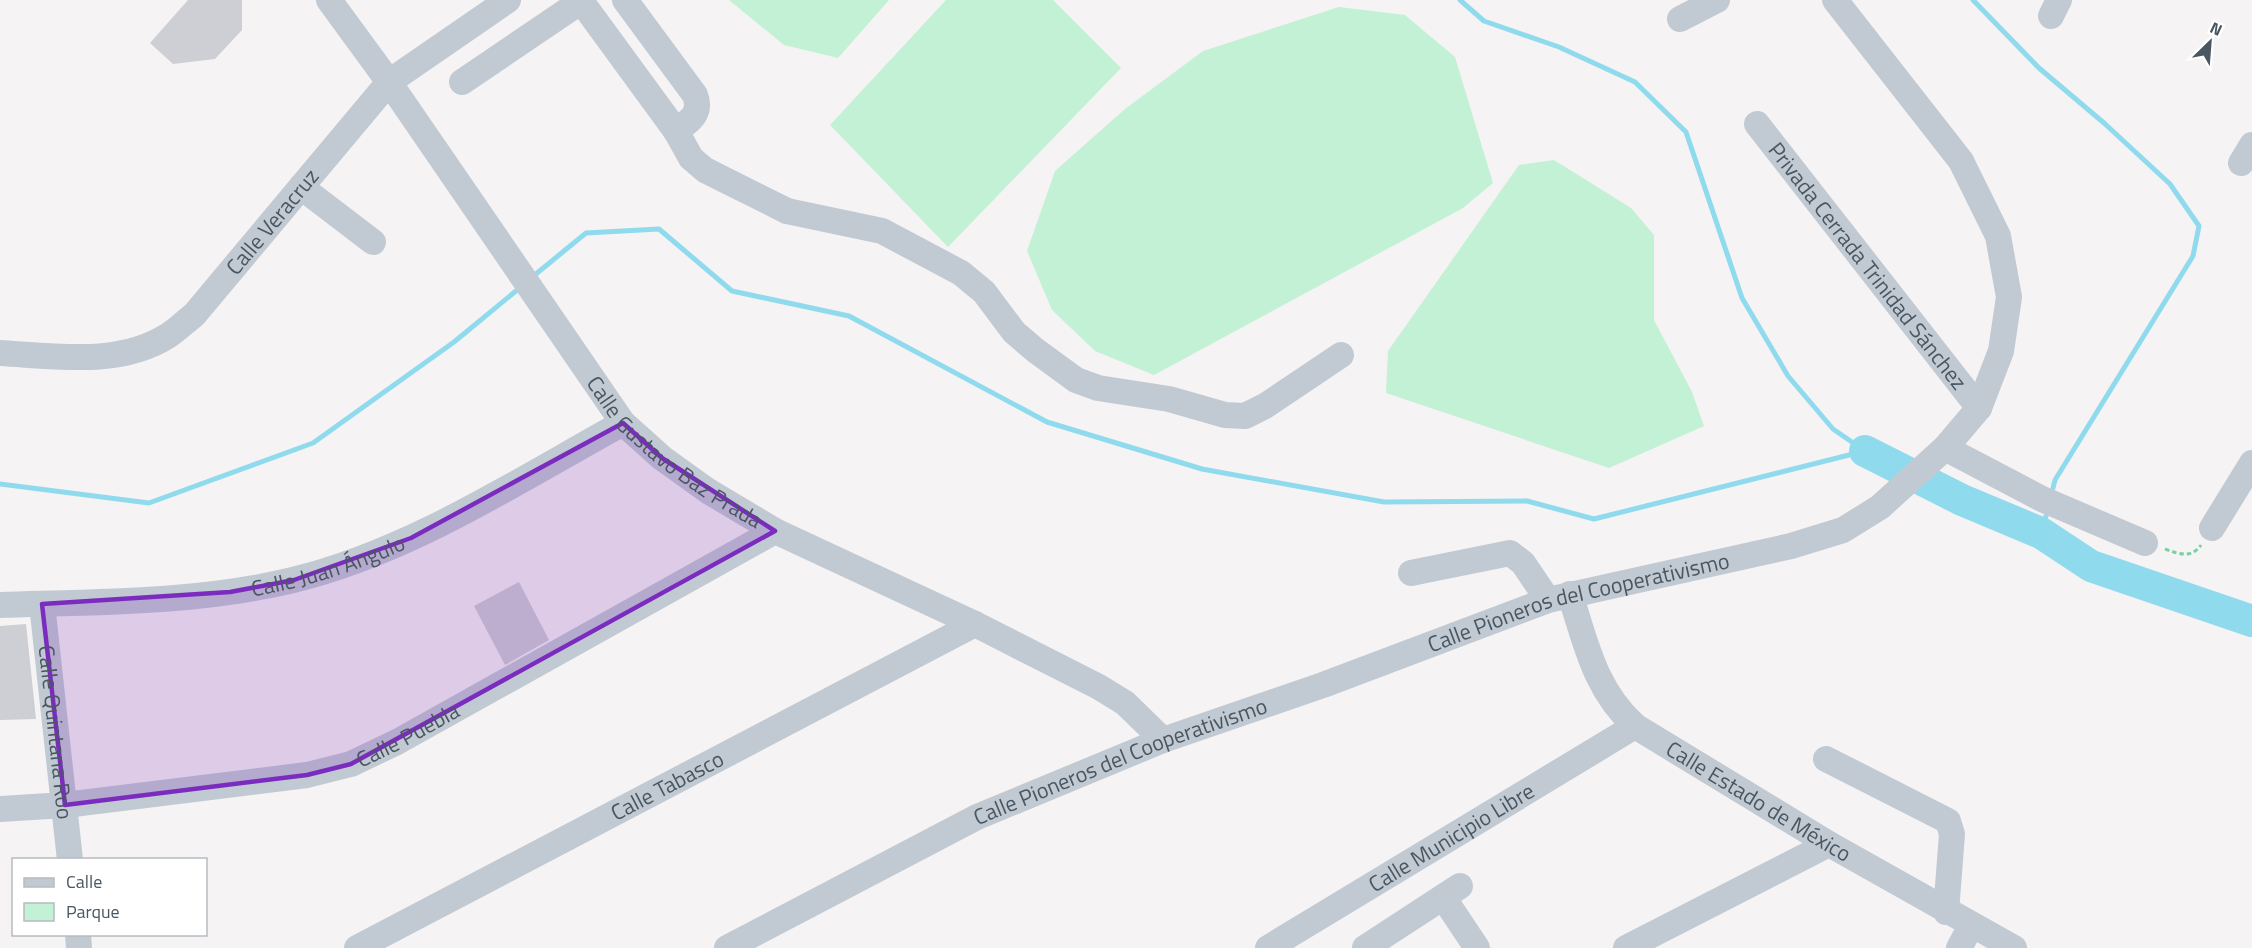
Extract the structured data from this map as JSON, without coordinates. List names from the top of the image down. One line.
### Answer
{"streets":{"street":["Calle Veracruz","Privada Cerrada Trinidad Sánchez","Calle Gustavo Baz Prada","Calle Juan Ángulo","Calle Pioneros del Cooperativismo","Calle Quintana Roo","Calle Puebla","Calle Tabasco","Calle Estado de México","Calle Municipio Libre"]},"crossings":[["Calle Veracruz","Calle Gustavo Baz Prada"],["Privada Cerrada Trinidad Sánchez","Calle Pioneros del Cooperativismo"],["Calle Gustavo Baz Prada","Calle Juan Ángulo"],["Calle Gustavo Baz Prada","Calle Pioneros del Cooperativismo"],["Calle Gustavo Baz Prada","Calle Puebla"],["Calle Gustavo Baz Prada","Calle Tabasco"],["Calle Juan Ángulo","Calle Quintana Roo"],["Calle Pioneros del Cooperativismo","Calle Estado de México"],["Calle Quintana Roo","Calle Puebla"],["Calle Estado de México","Calle Municipio Libre"]],"legend":["Calle","Parque"],"north":"top right"}
